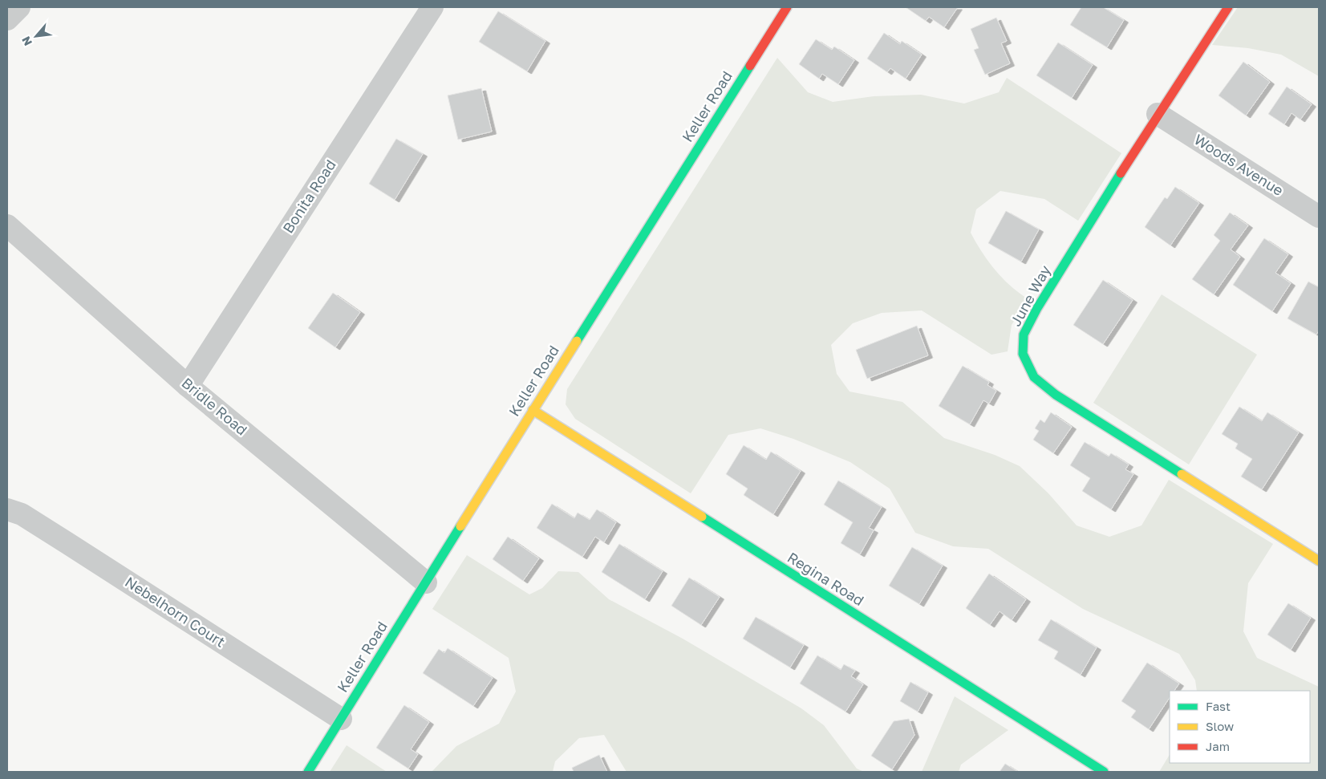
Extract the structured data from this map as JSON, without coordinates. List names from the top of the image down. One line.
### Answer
{"streets":{"street":["Keller Road","Woods Avenue","Bonita Road","June Way","Bridle Road","Regina Road","Nebelhorn Court"]},"crossings":[["Keller Road","Bridle Road"],["Keller Road","Regina Road"],["Keller Road","Nebelhorn Court"],["Woods Avenue","June Way"],["Bonita Road","Bridle Road"]],"legend":["Fast","Slow","Jam"],"north":"bottom left"}
